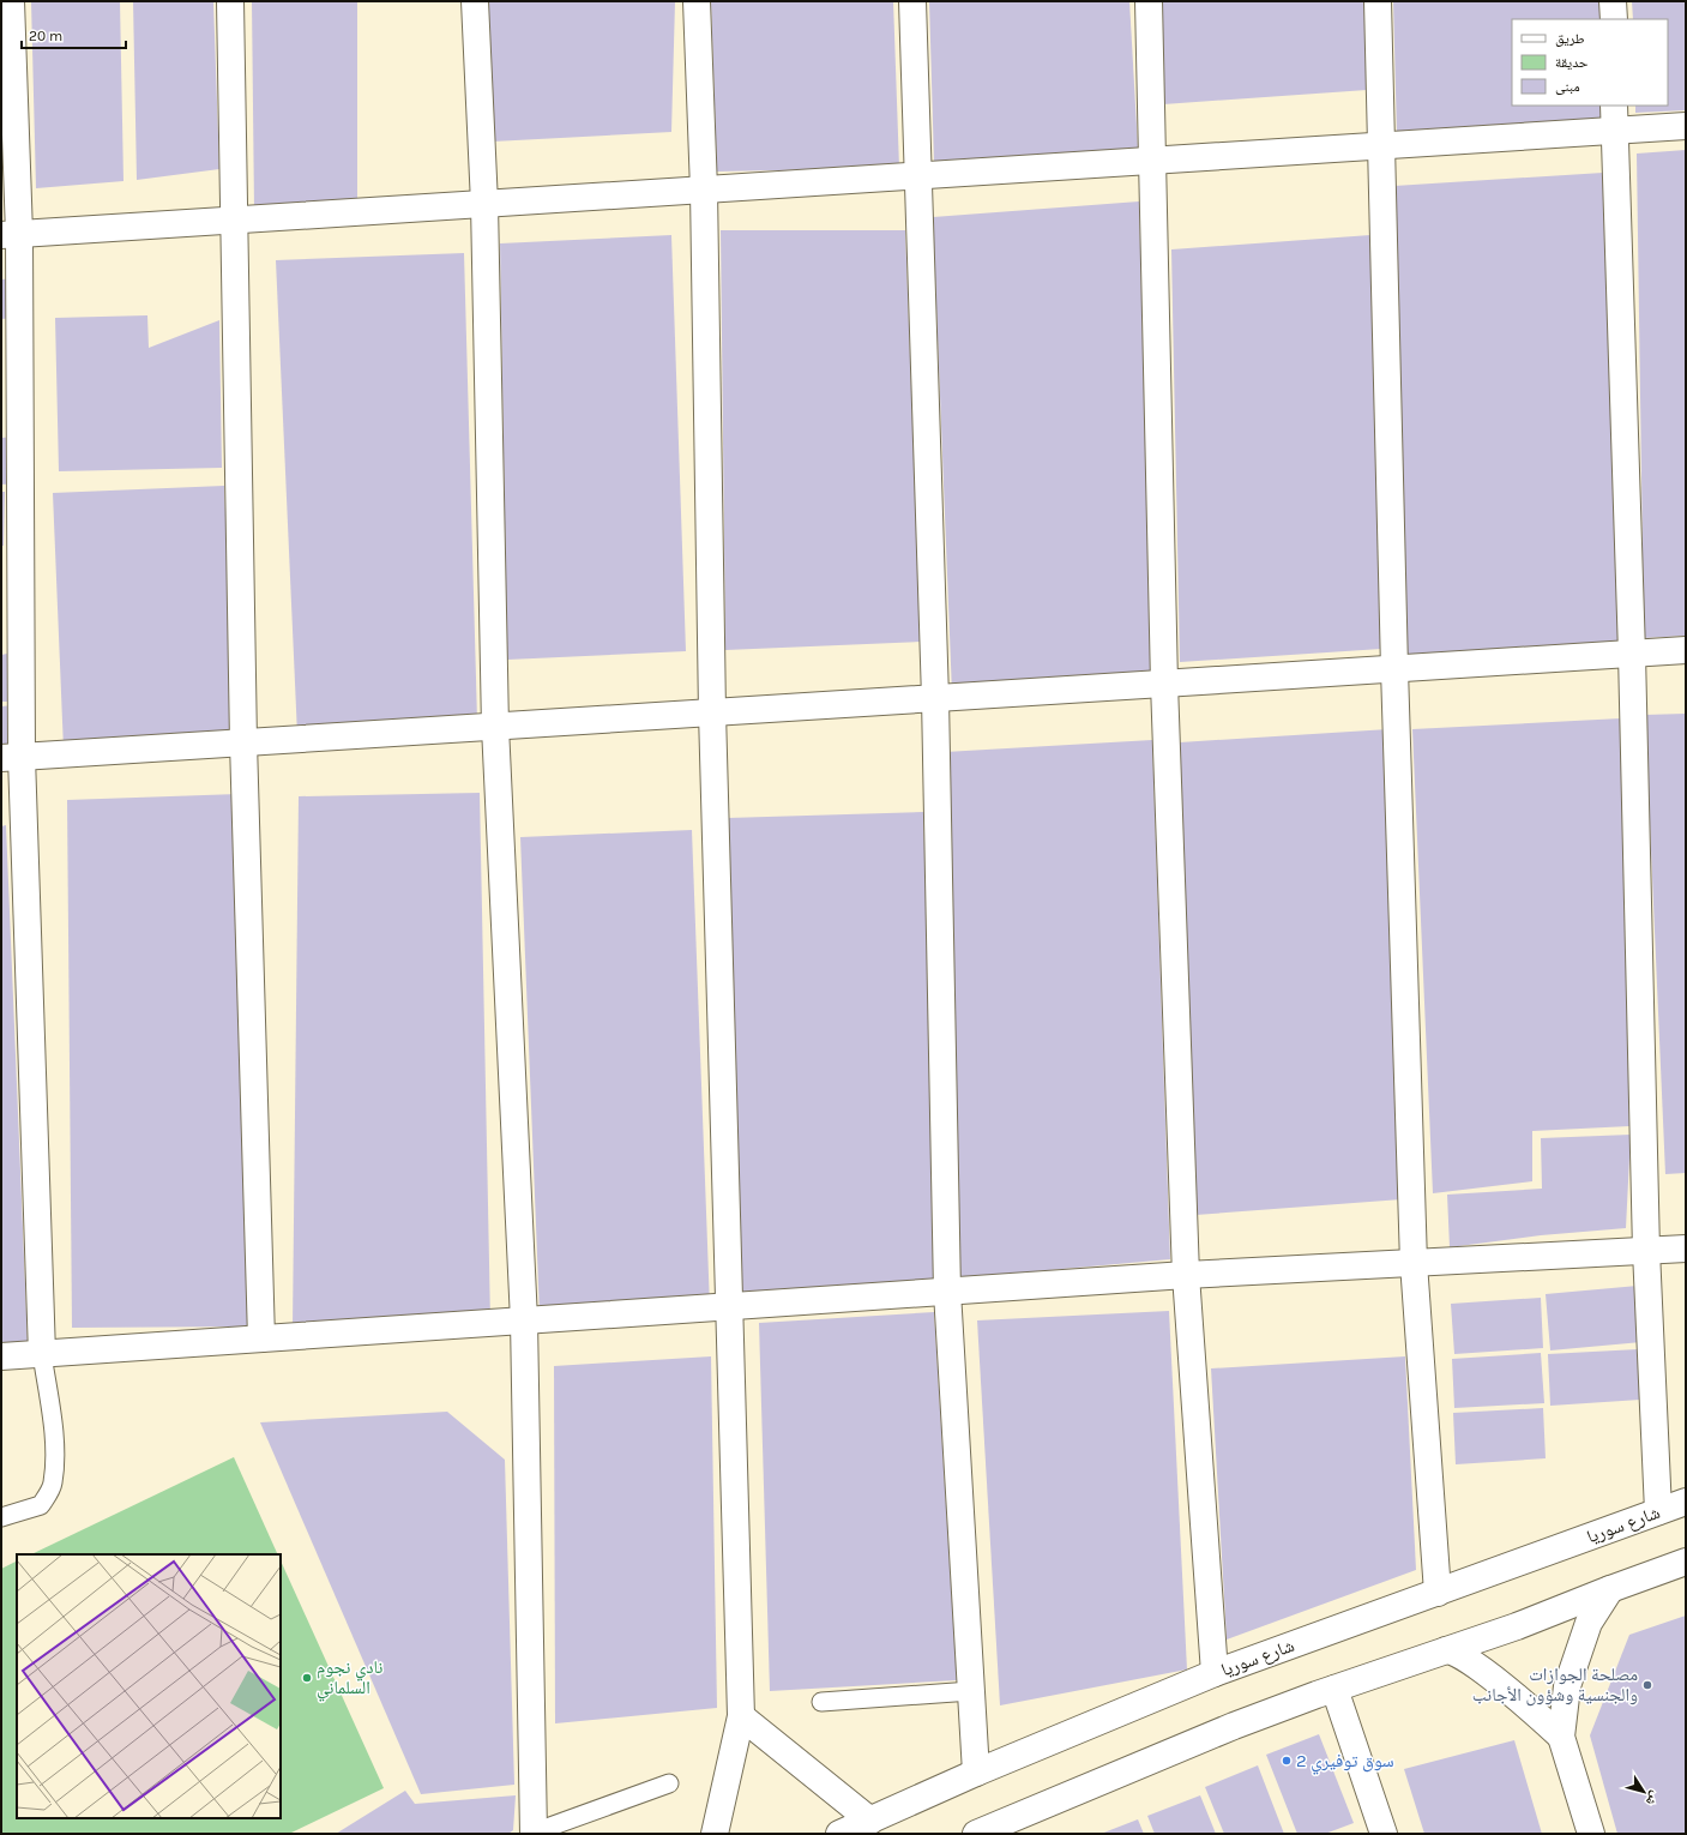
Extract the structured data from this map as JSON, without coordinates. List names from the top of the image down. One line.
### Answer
{"streets":{"street":["شارع سوريا"]},"places":["نادي نجوم السلماني","مصلحة الجوازات والجنسية وشؤون الأجانب","سوق توفيري 2"],"legend":["طريق","حديقة","مبنى"],"scale_bar":"20 m","north":"bottom right"}
